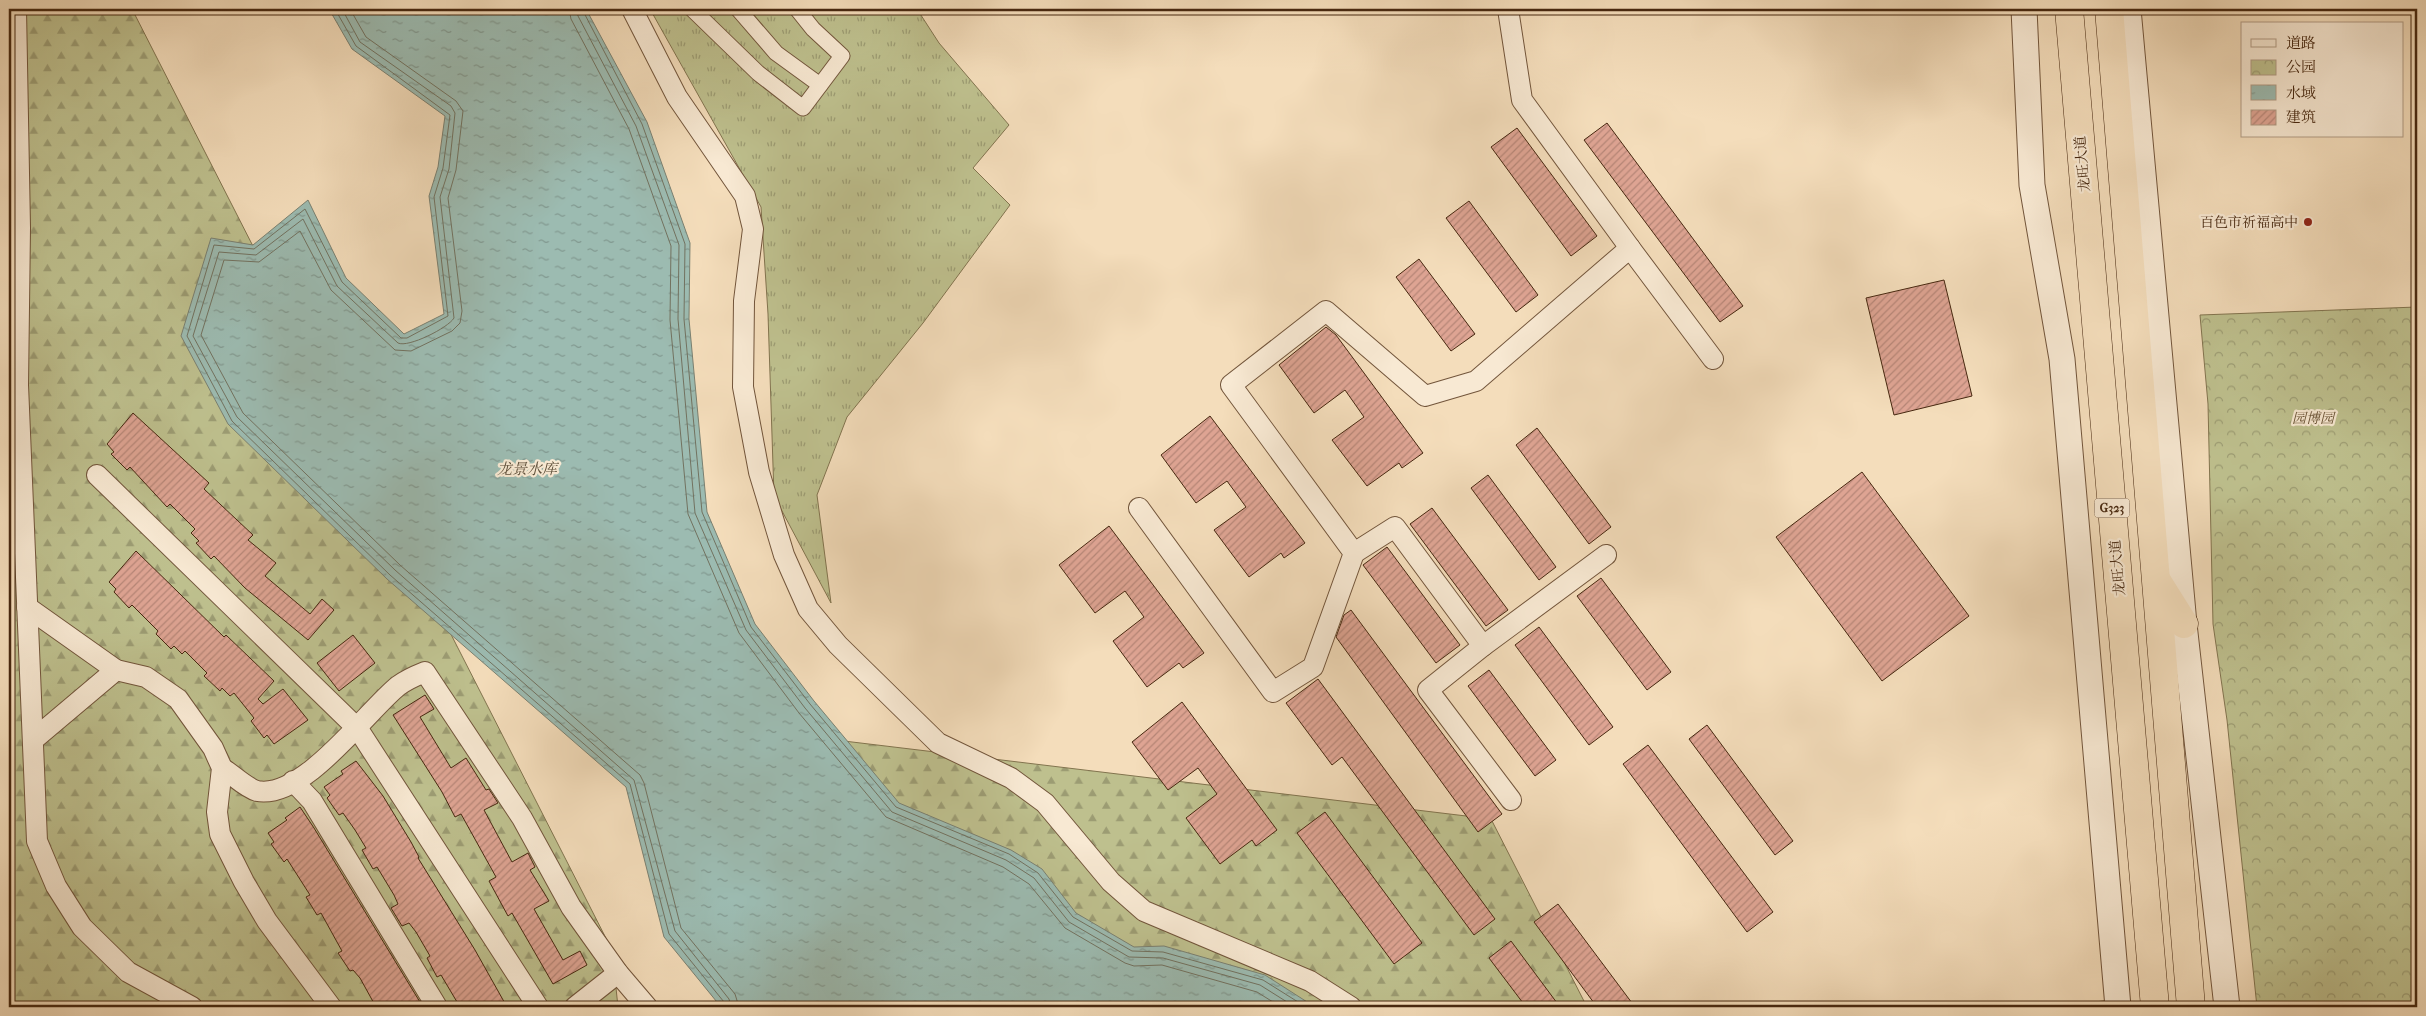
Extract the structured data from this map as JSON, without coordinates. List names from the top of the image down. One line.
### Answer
{"streets":{"highway":["龙旺大道","G323"]},"water":["龙景水库"],"parks":["园博园"],"places":["百色市祈福高中"],"legend":["道路","公园","水域","建筑"]}
